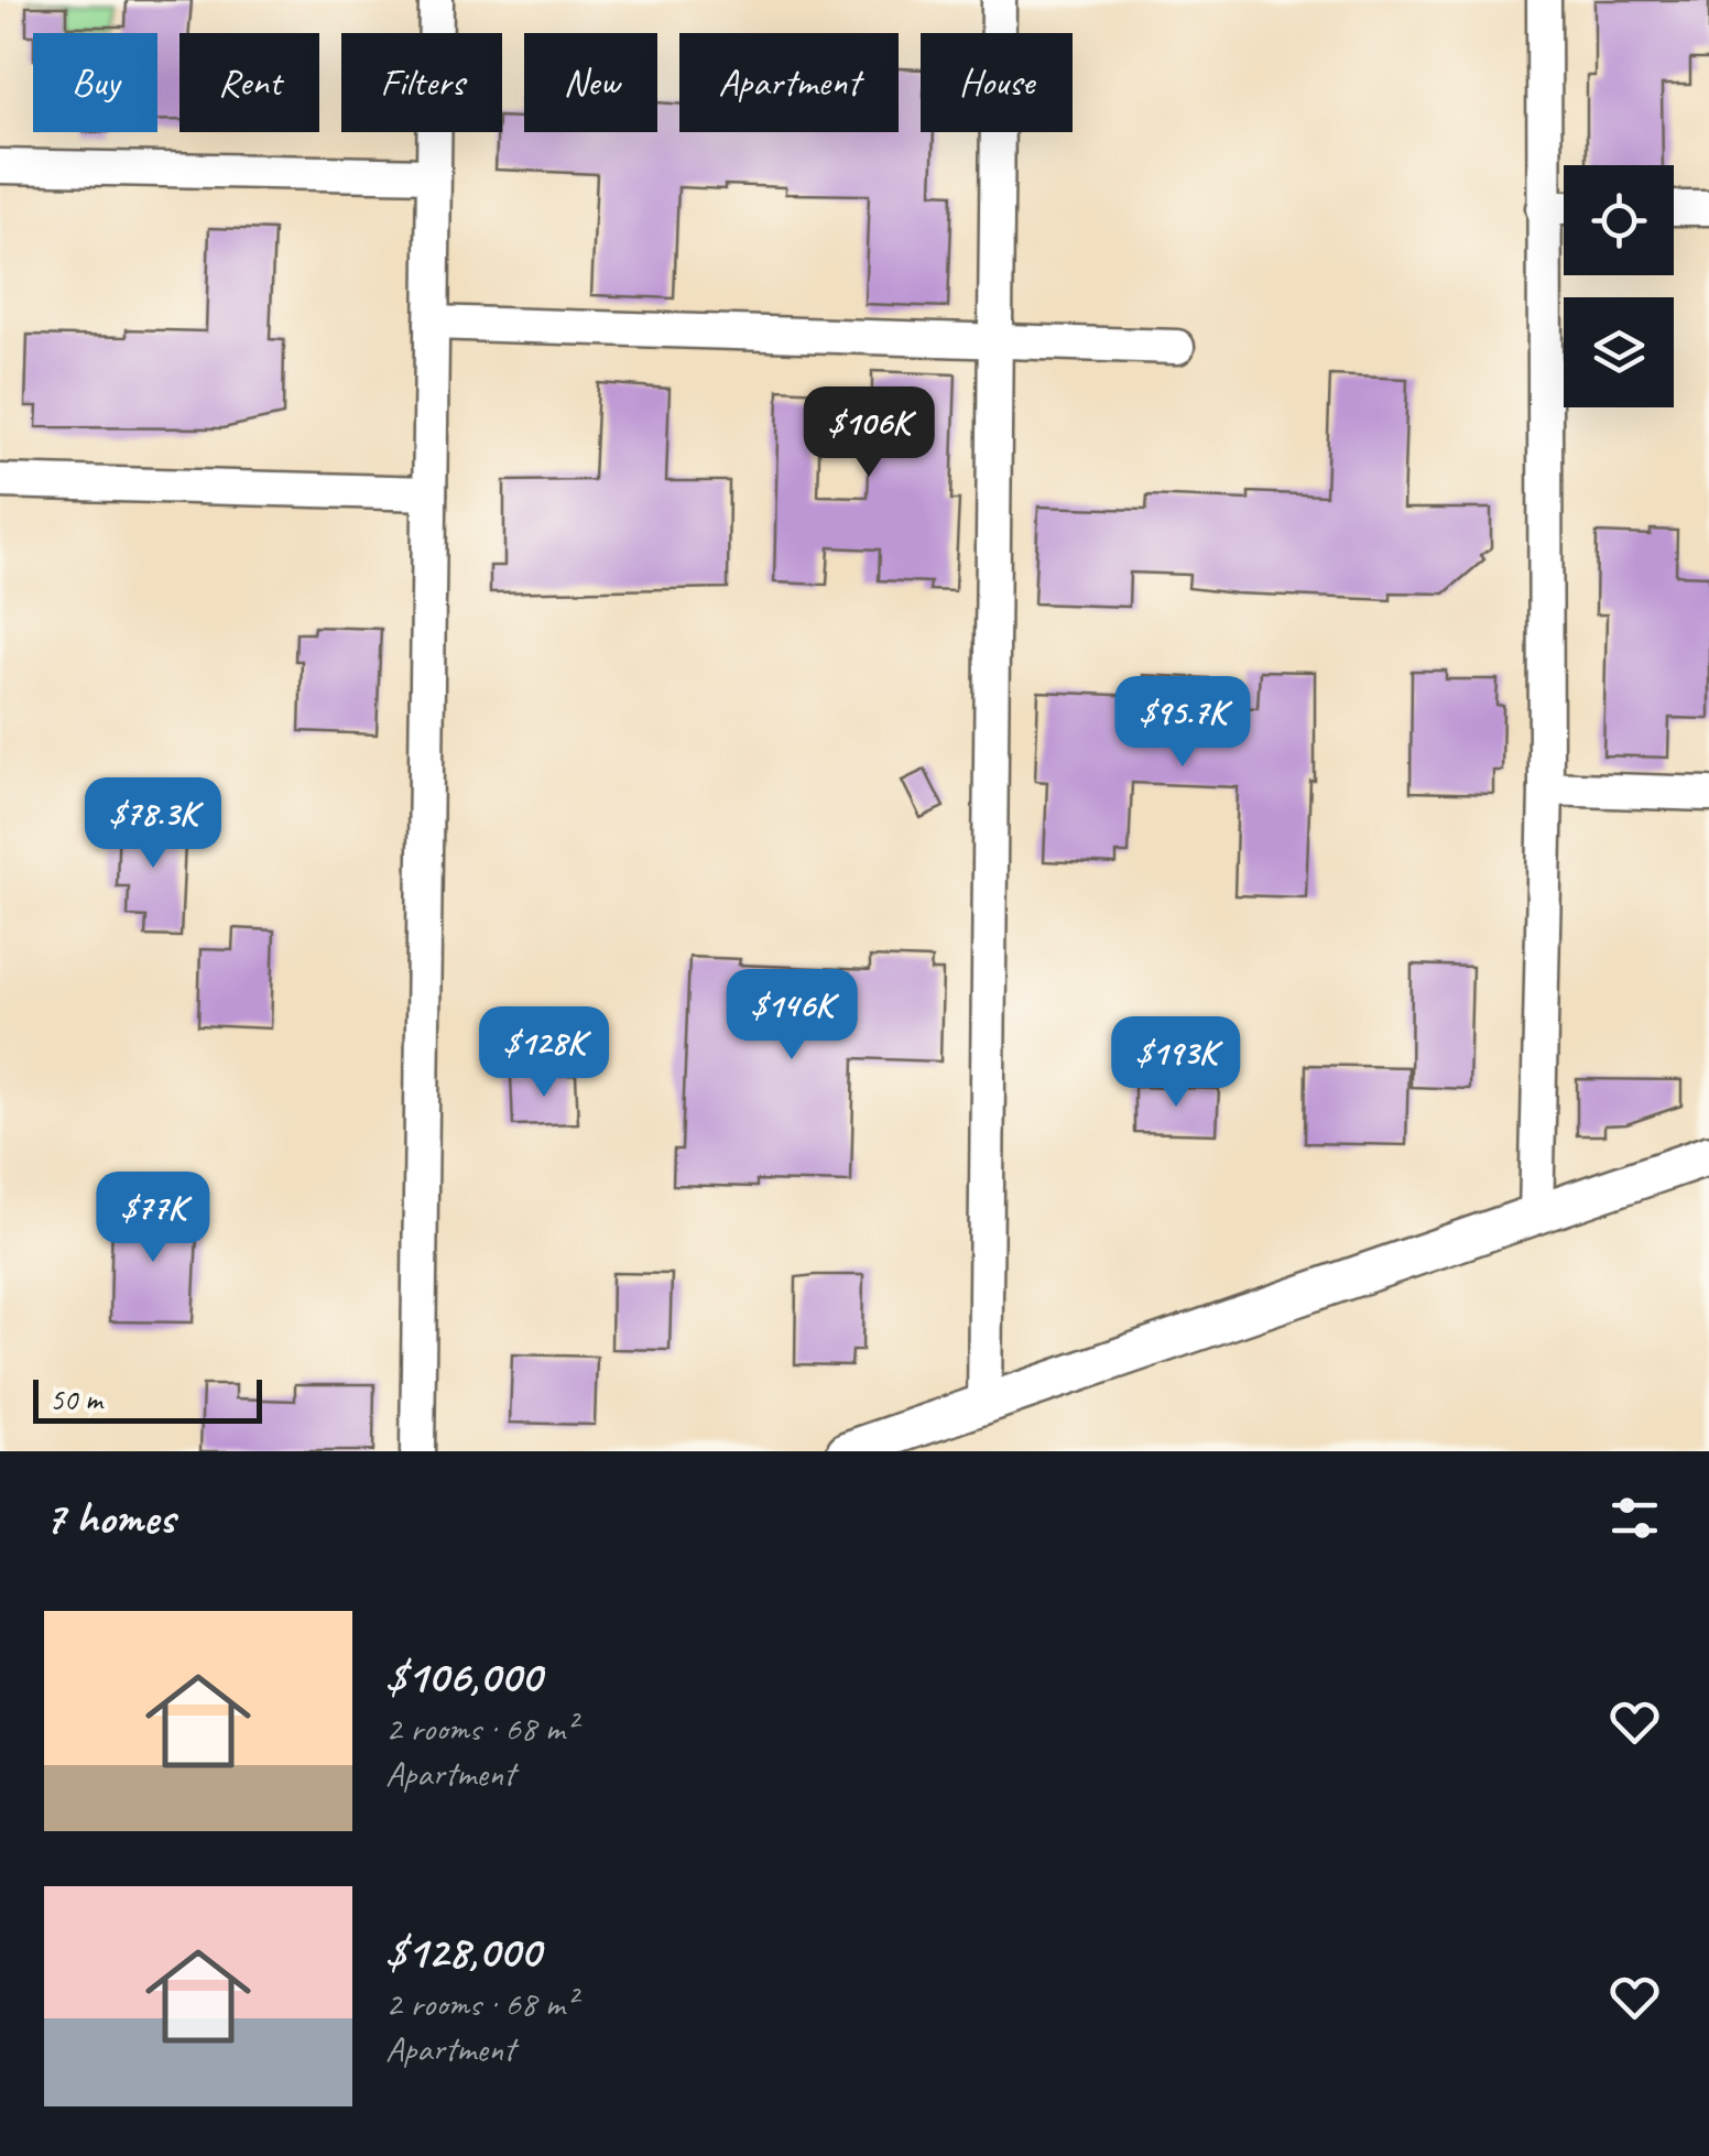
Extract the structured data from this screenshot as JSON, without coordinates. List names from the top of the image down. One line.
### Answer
{"scale_bar":"50 m","page":{"chip":["Buy","Rent","Filters","New","Apartment","House"],"price":["$106K","$95.7K","$78.3K","$146K","$128K","$193K","$77K"],"scale":"50 m","heading":"7 homes","list":[{"name":"$106,000","note":"2 rooms · 68 m² · Apartment"},{"name":"$128,000","note":"2 rooms · 68 m² · Apartment"}]}}
